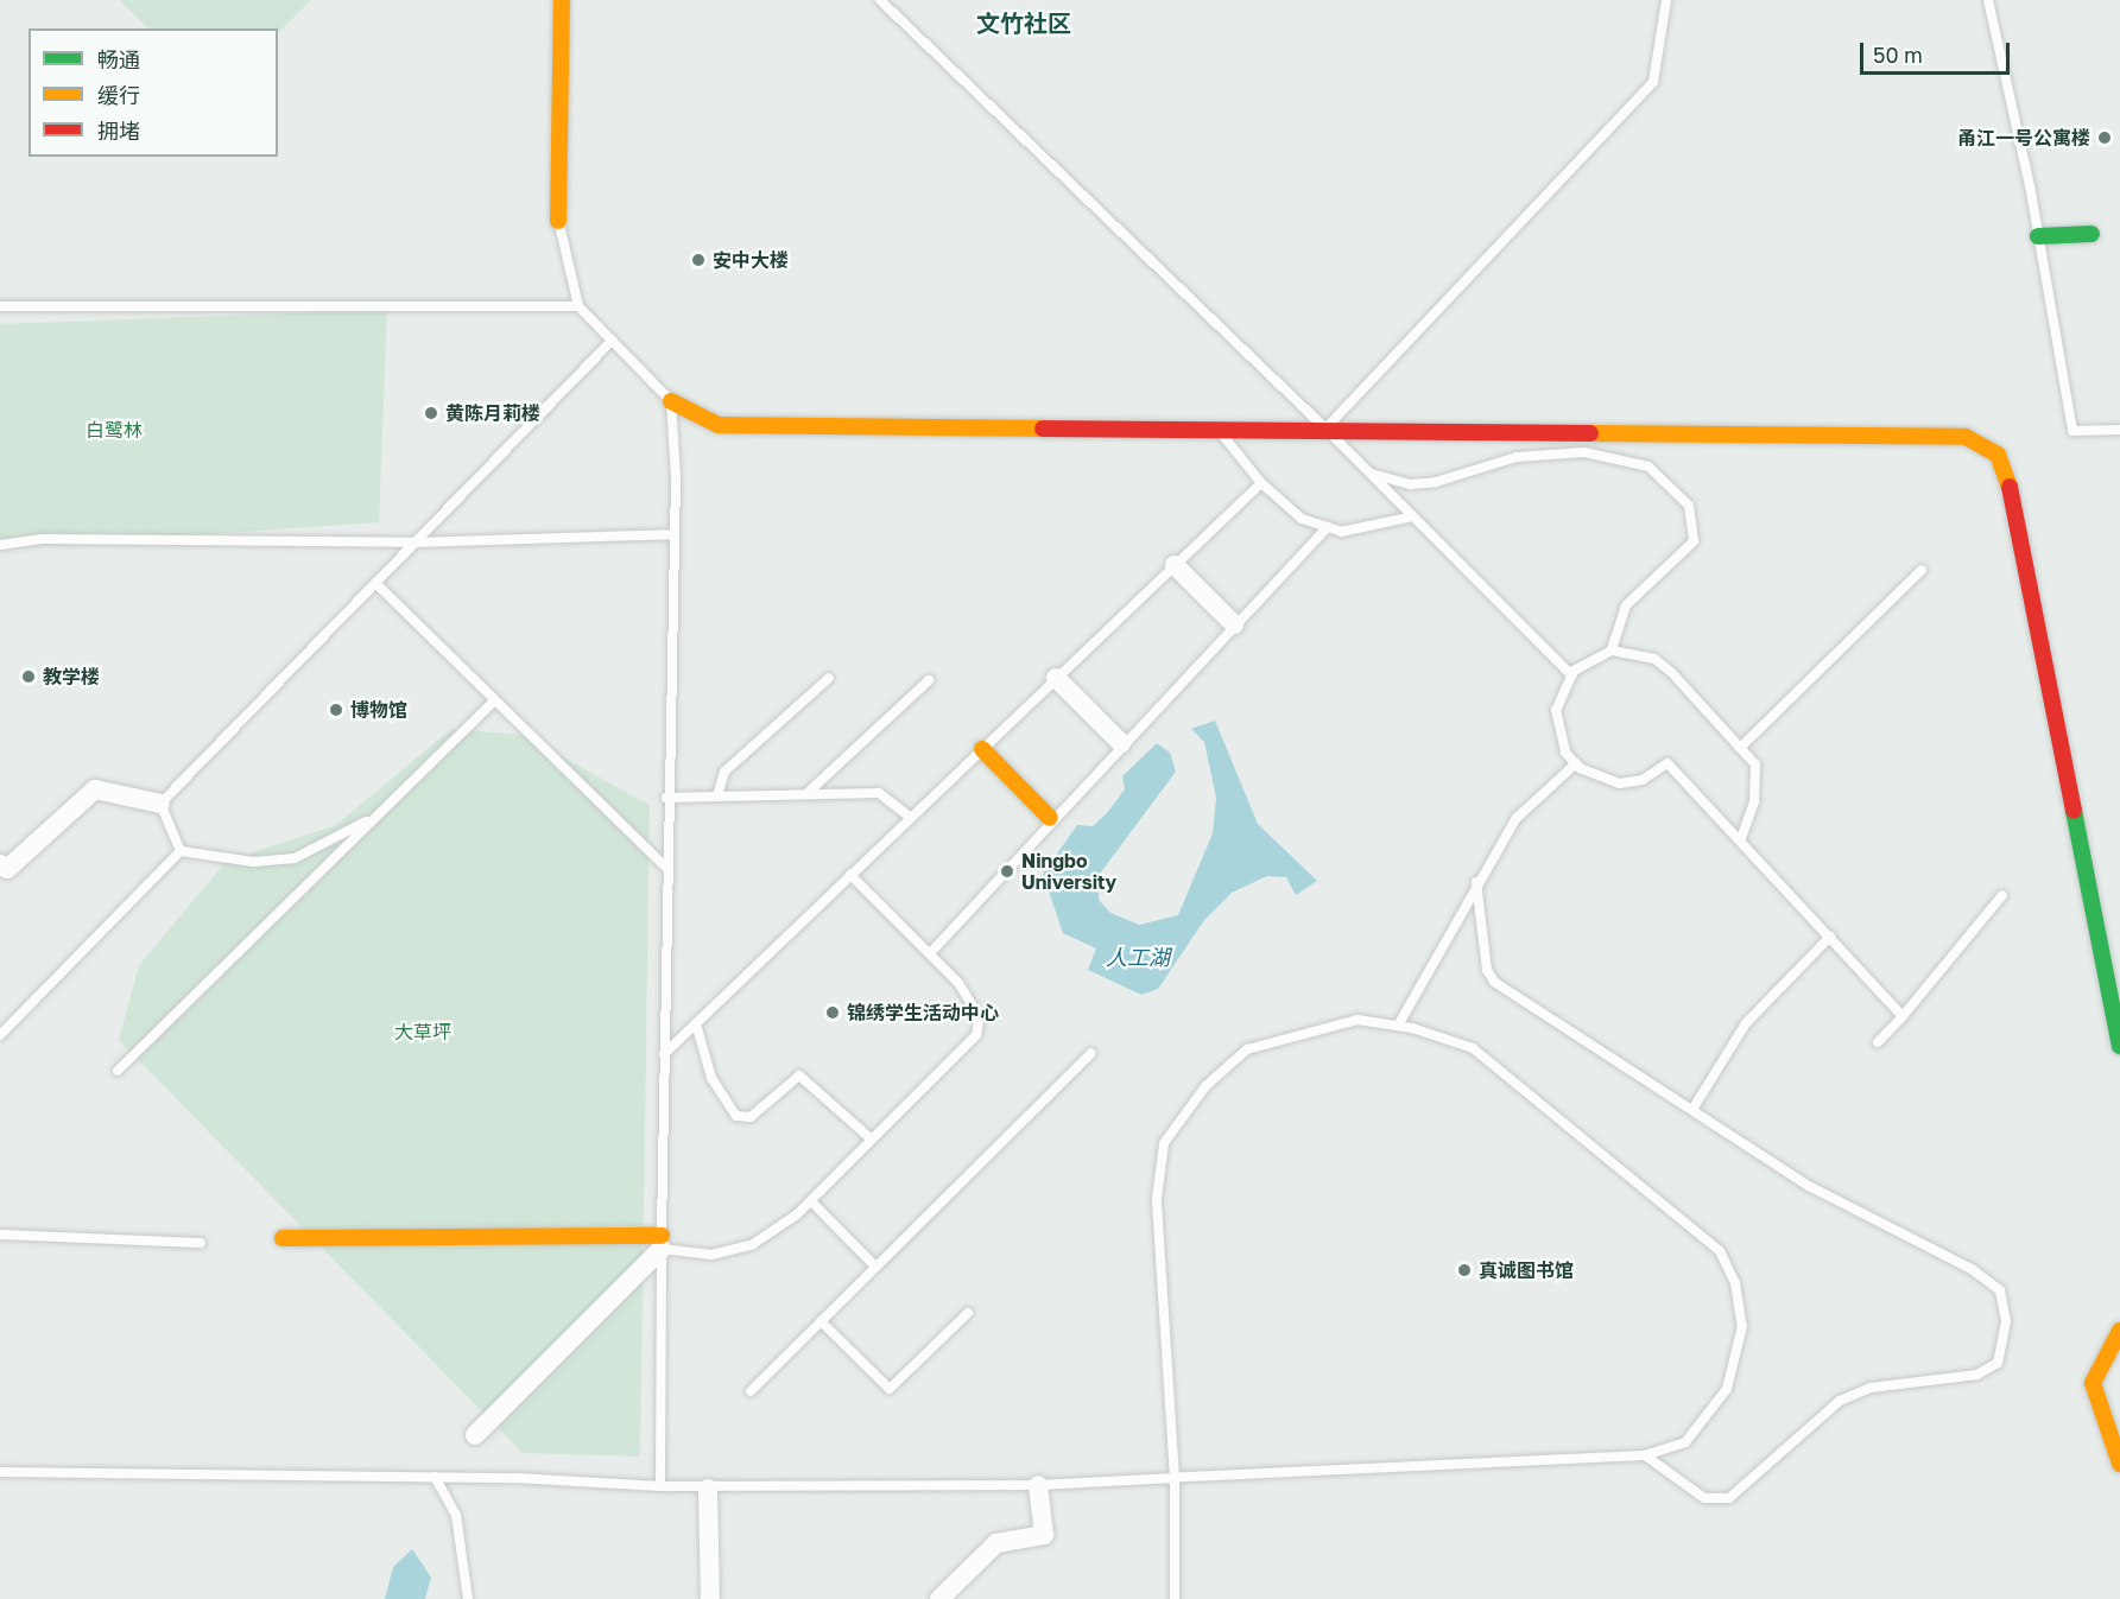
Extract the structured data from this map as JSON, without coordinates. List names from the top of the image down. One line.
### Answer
{"districts":["文竹社区"],"water":["人工湖"],"parks":["白鹭林","大草坪"],"places":["甬江一号公寓楼","安中大楼","黄陈月莉楼","教学楼","博物馆","Ningbo University","锦绣学生活动中心","真诚图书馆"],"legend":["畅通","缓行","拥堵"],"scale_bar":"50 m"}
